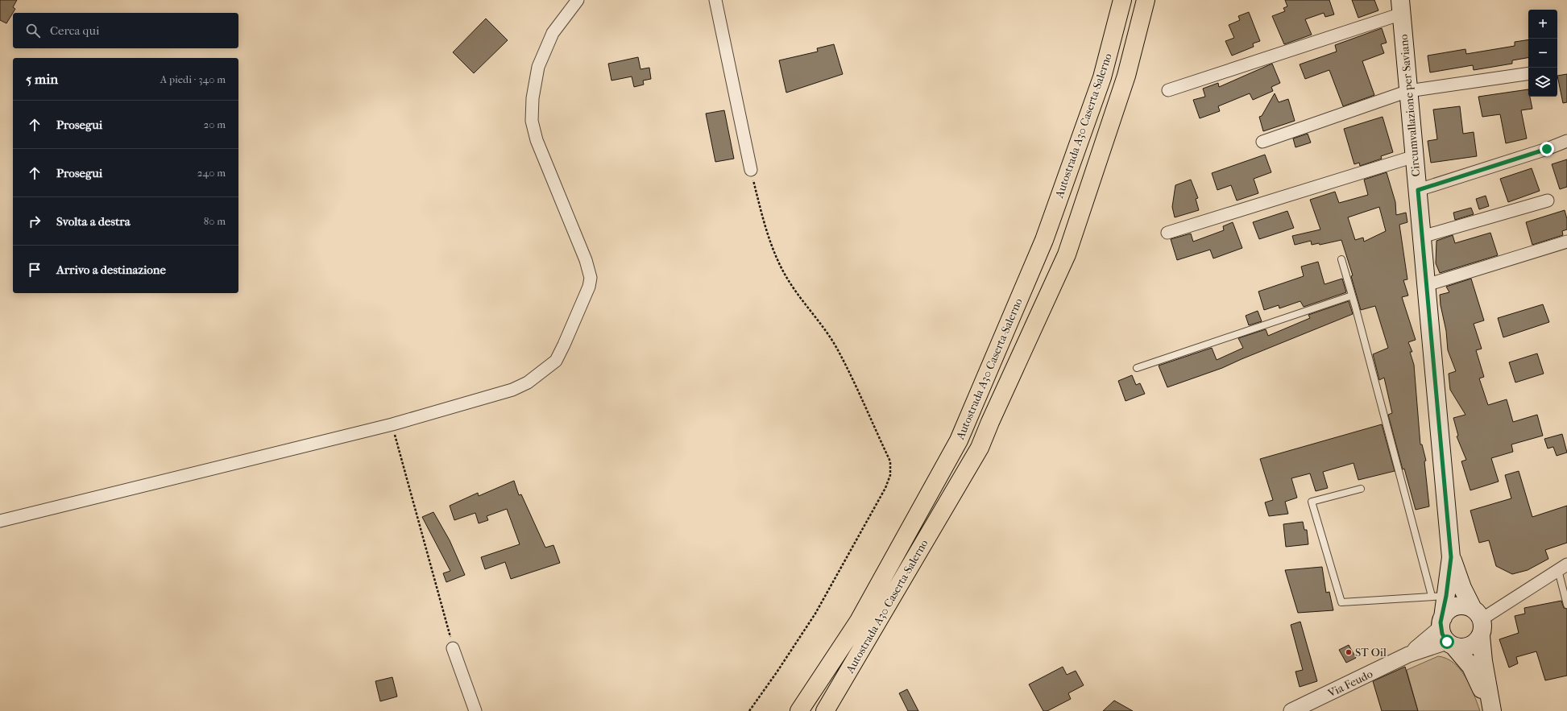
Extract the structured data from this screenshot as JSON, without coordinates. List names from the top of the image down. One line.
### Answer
{"streets":{"highway":["Autostrada A30 Caserta-Salerno"],"main road":["Circumvallazione per Saviano"],"street":["Via Feudo"]},"crossings":[["Circumvallazione per Saviano","Via Feudo"]],"places":["ST Oil"],"page":{"map_buttons":["+","−"],"search":"Cerca qui","heading":["5 min","A piedi · 340 m"],"list":[["Prosegui","20 m"],["Prosegui","240 m"],["Svolta a destra","80 m"],"Arrivo a destinazione"]}}
